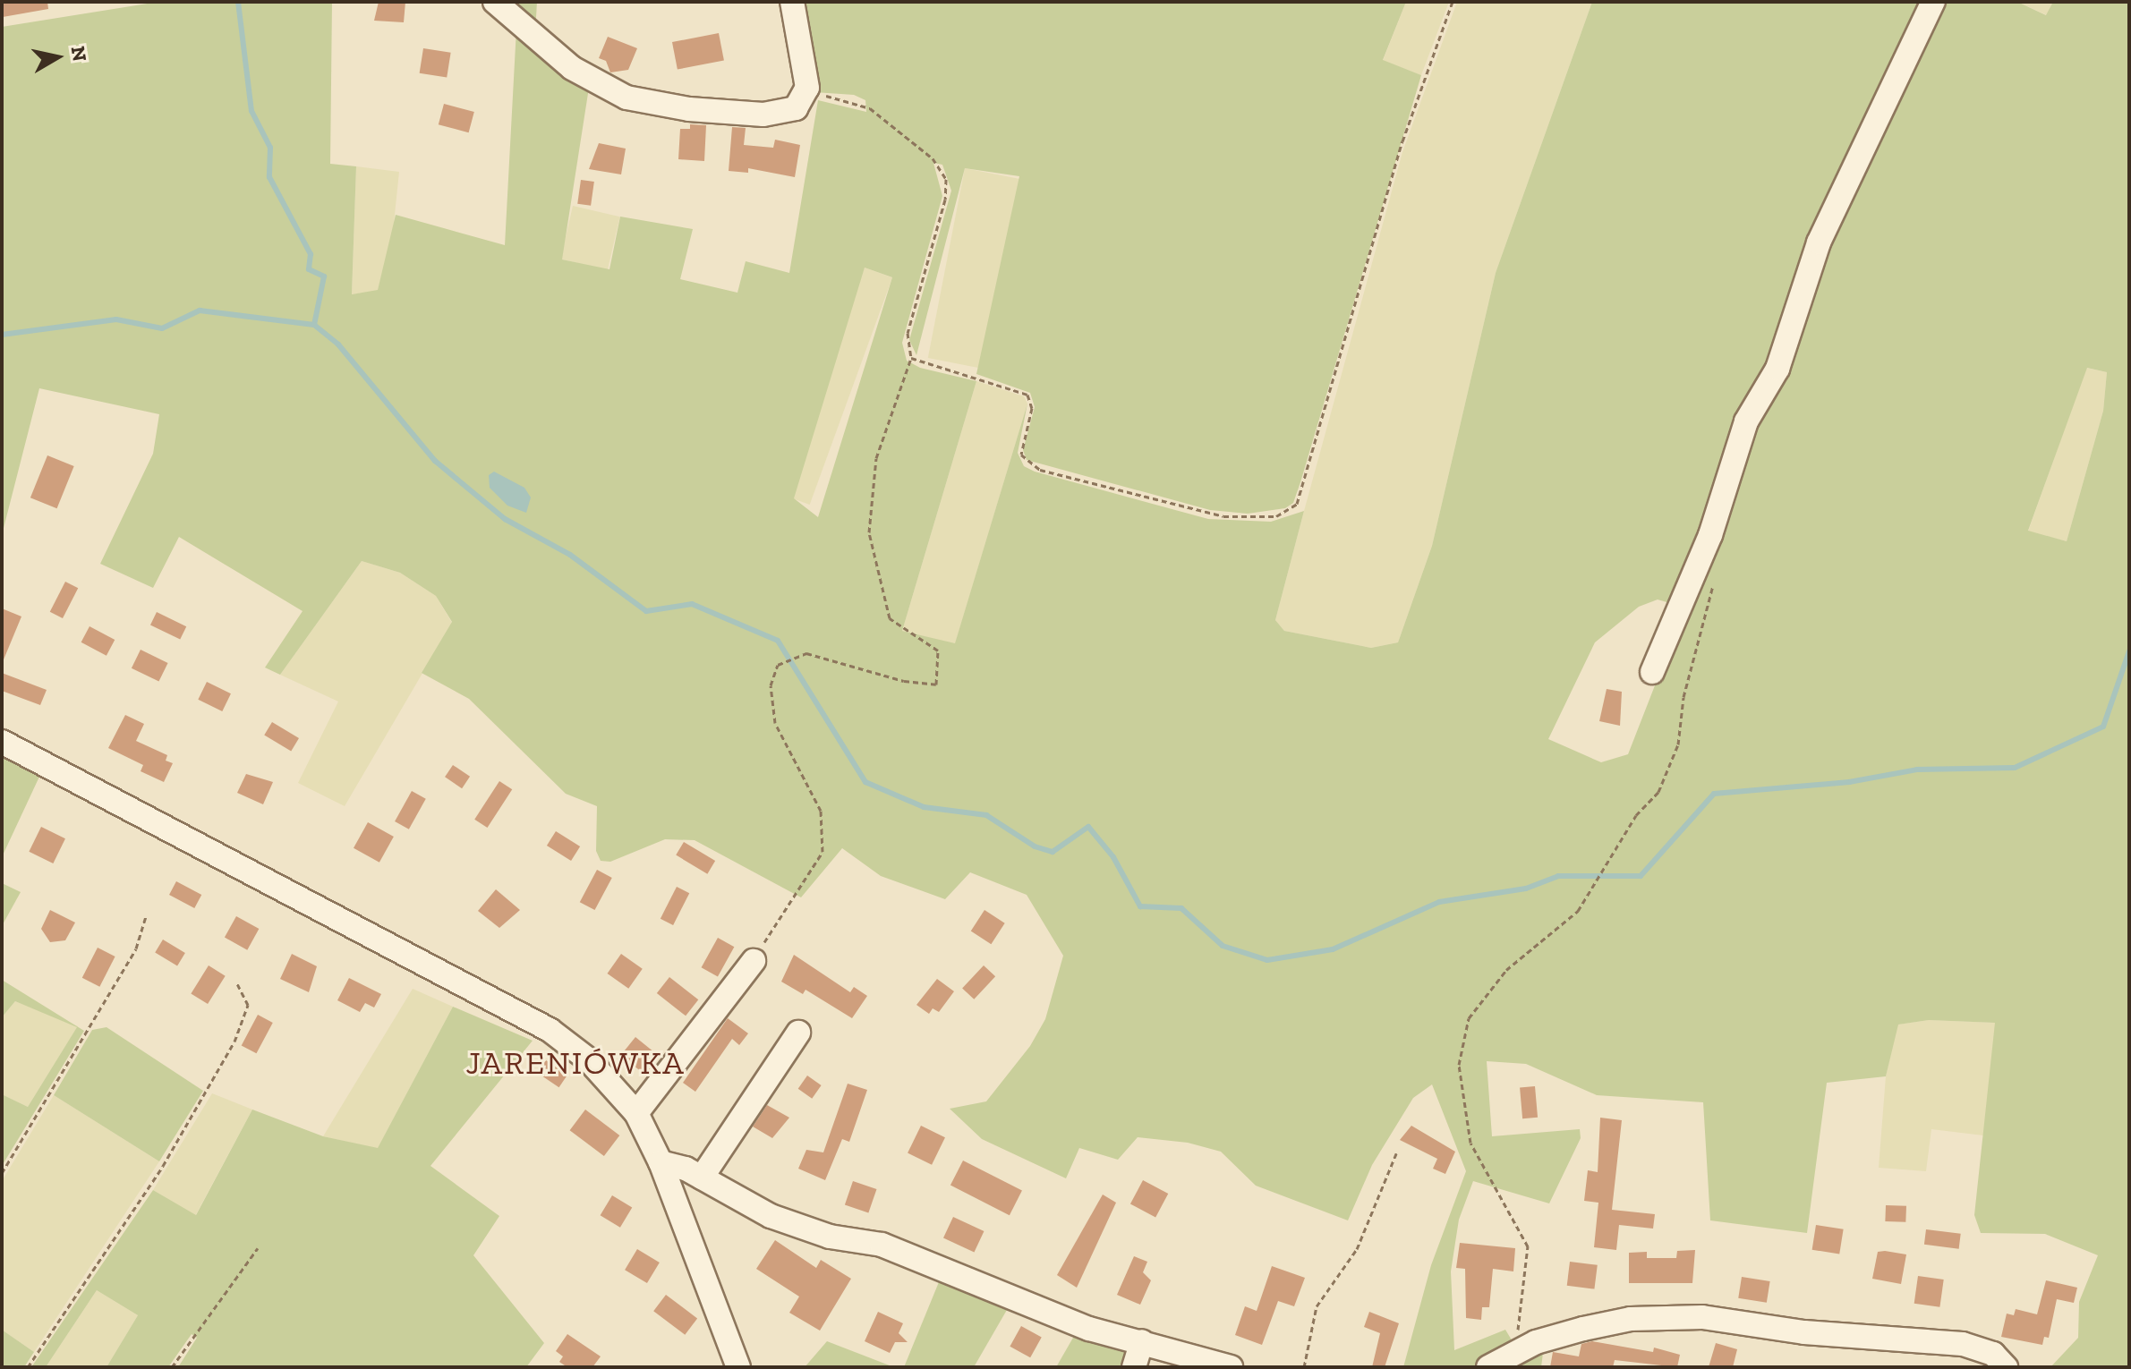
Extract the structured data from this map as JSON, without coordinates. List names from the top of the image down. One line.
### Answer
{"districts":["JARENIÓWKA"],"north":"right"}
